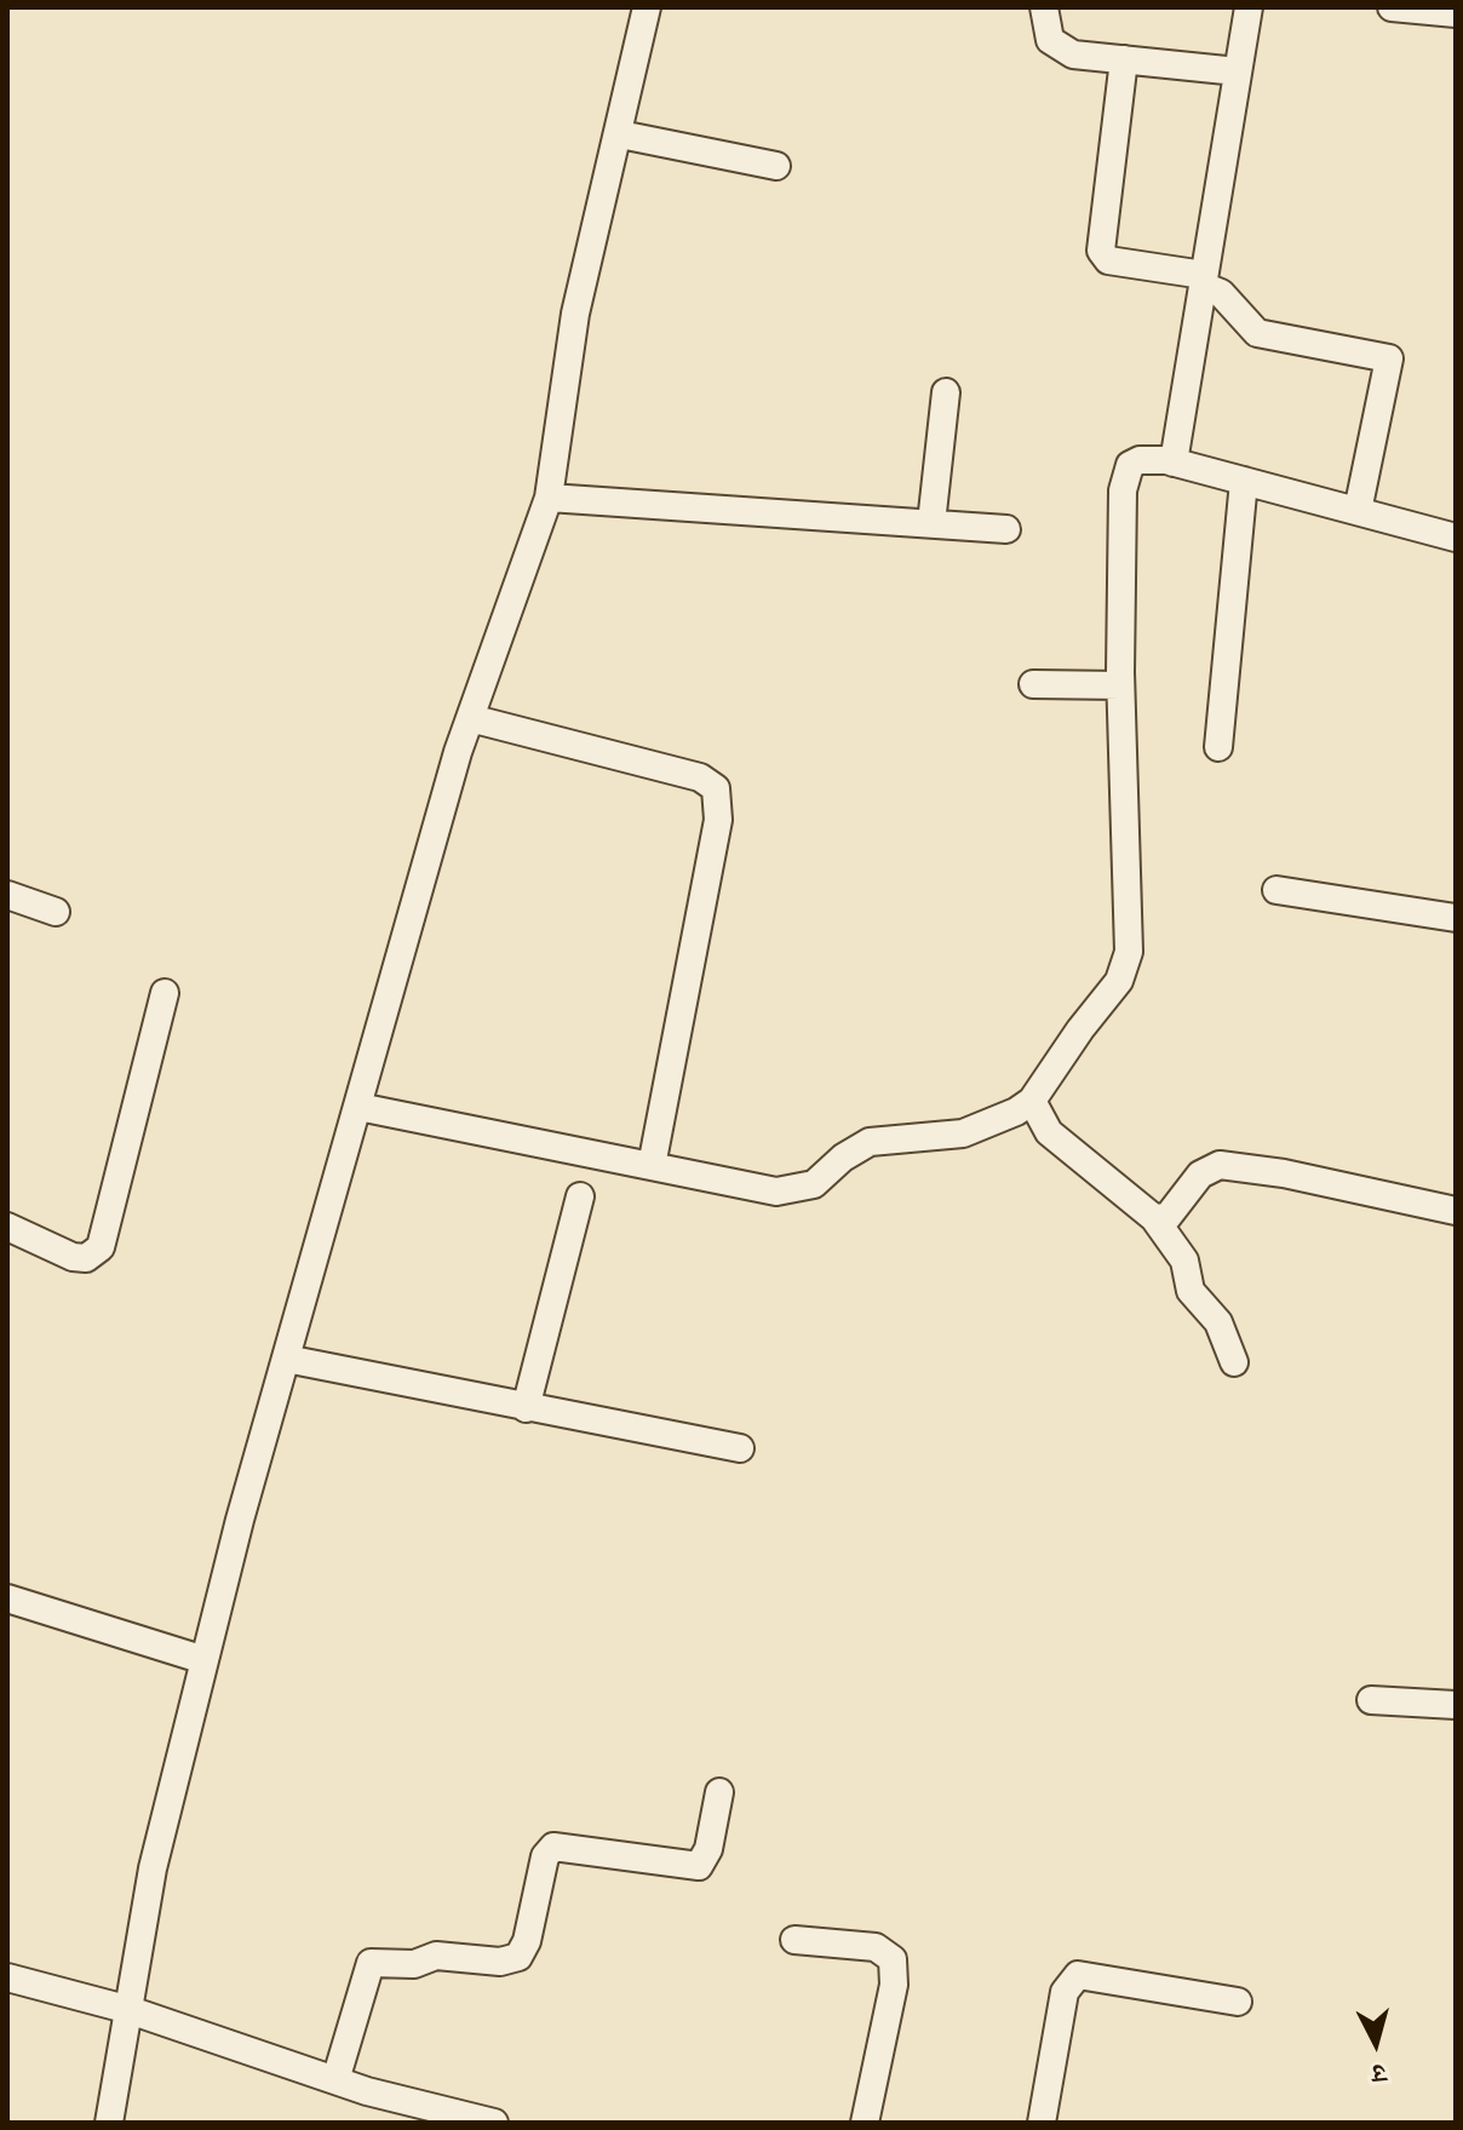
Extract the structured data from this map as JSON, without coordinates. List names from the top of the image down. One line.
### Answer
{"north":"bottom"}
